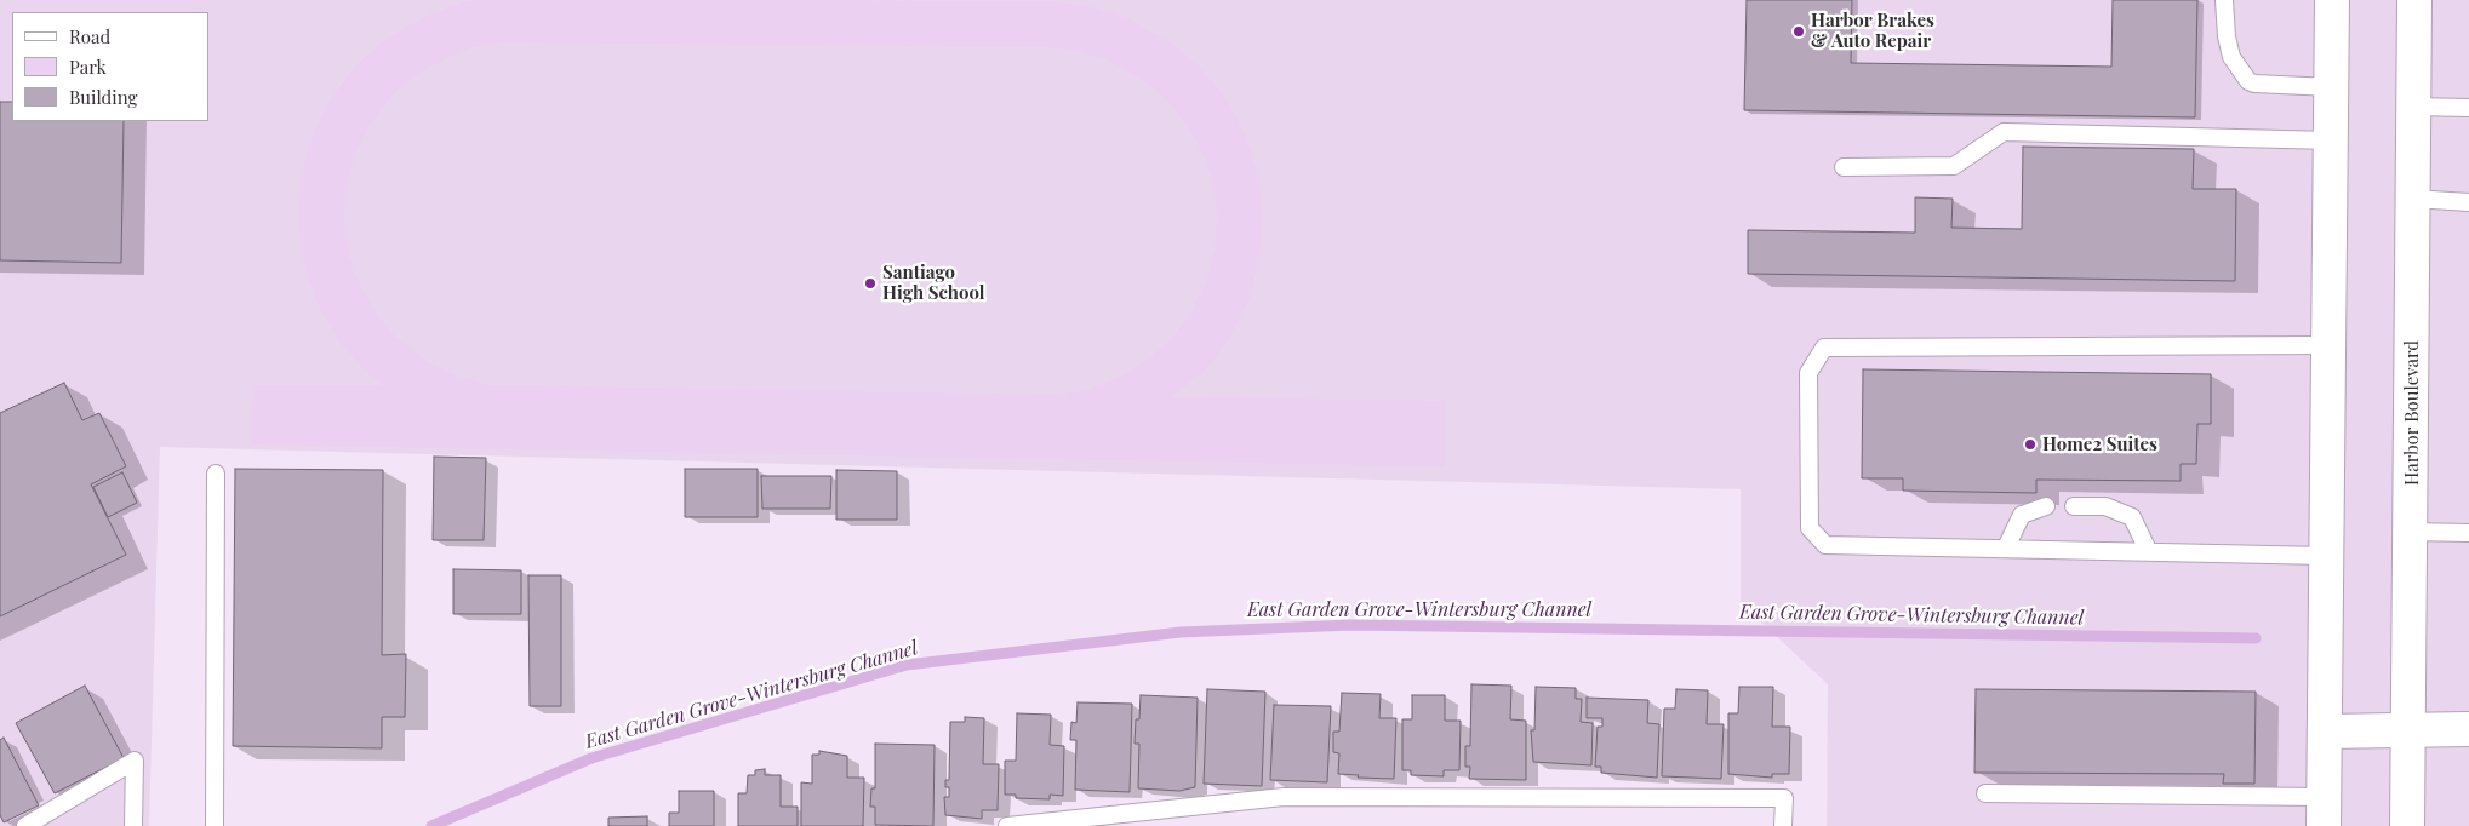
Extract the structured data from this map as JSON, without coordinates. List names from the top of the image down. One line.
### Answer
{"streets":{"main road":["Harbor Boulevard"]},"water":["East Garden Grove-Wintersburg Channel"],"places":["Harbor Brakes & Auto Repair","Santiago High School","Home2 Suites"],"legend":["Road","Park","Building"]}
